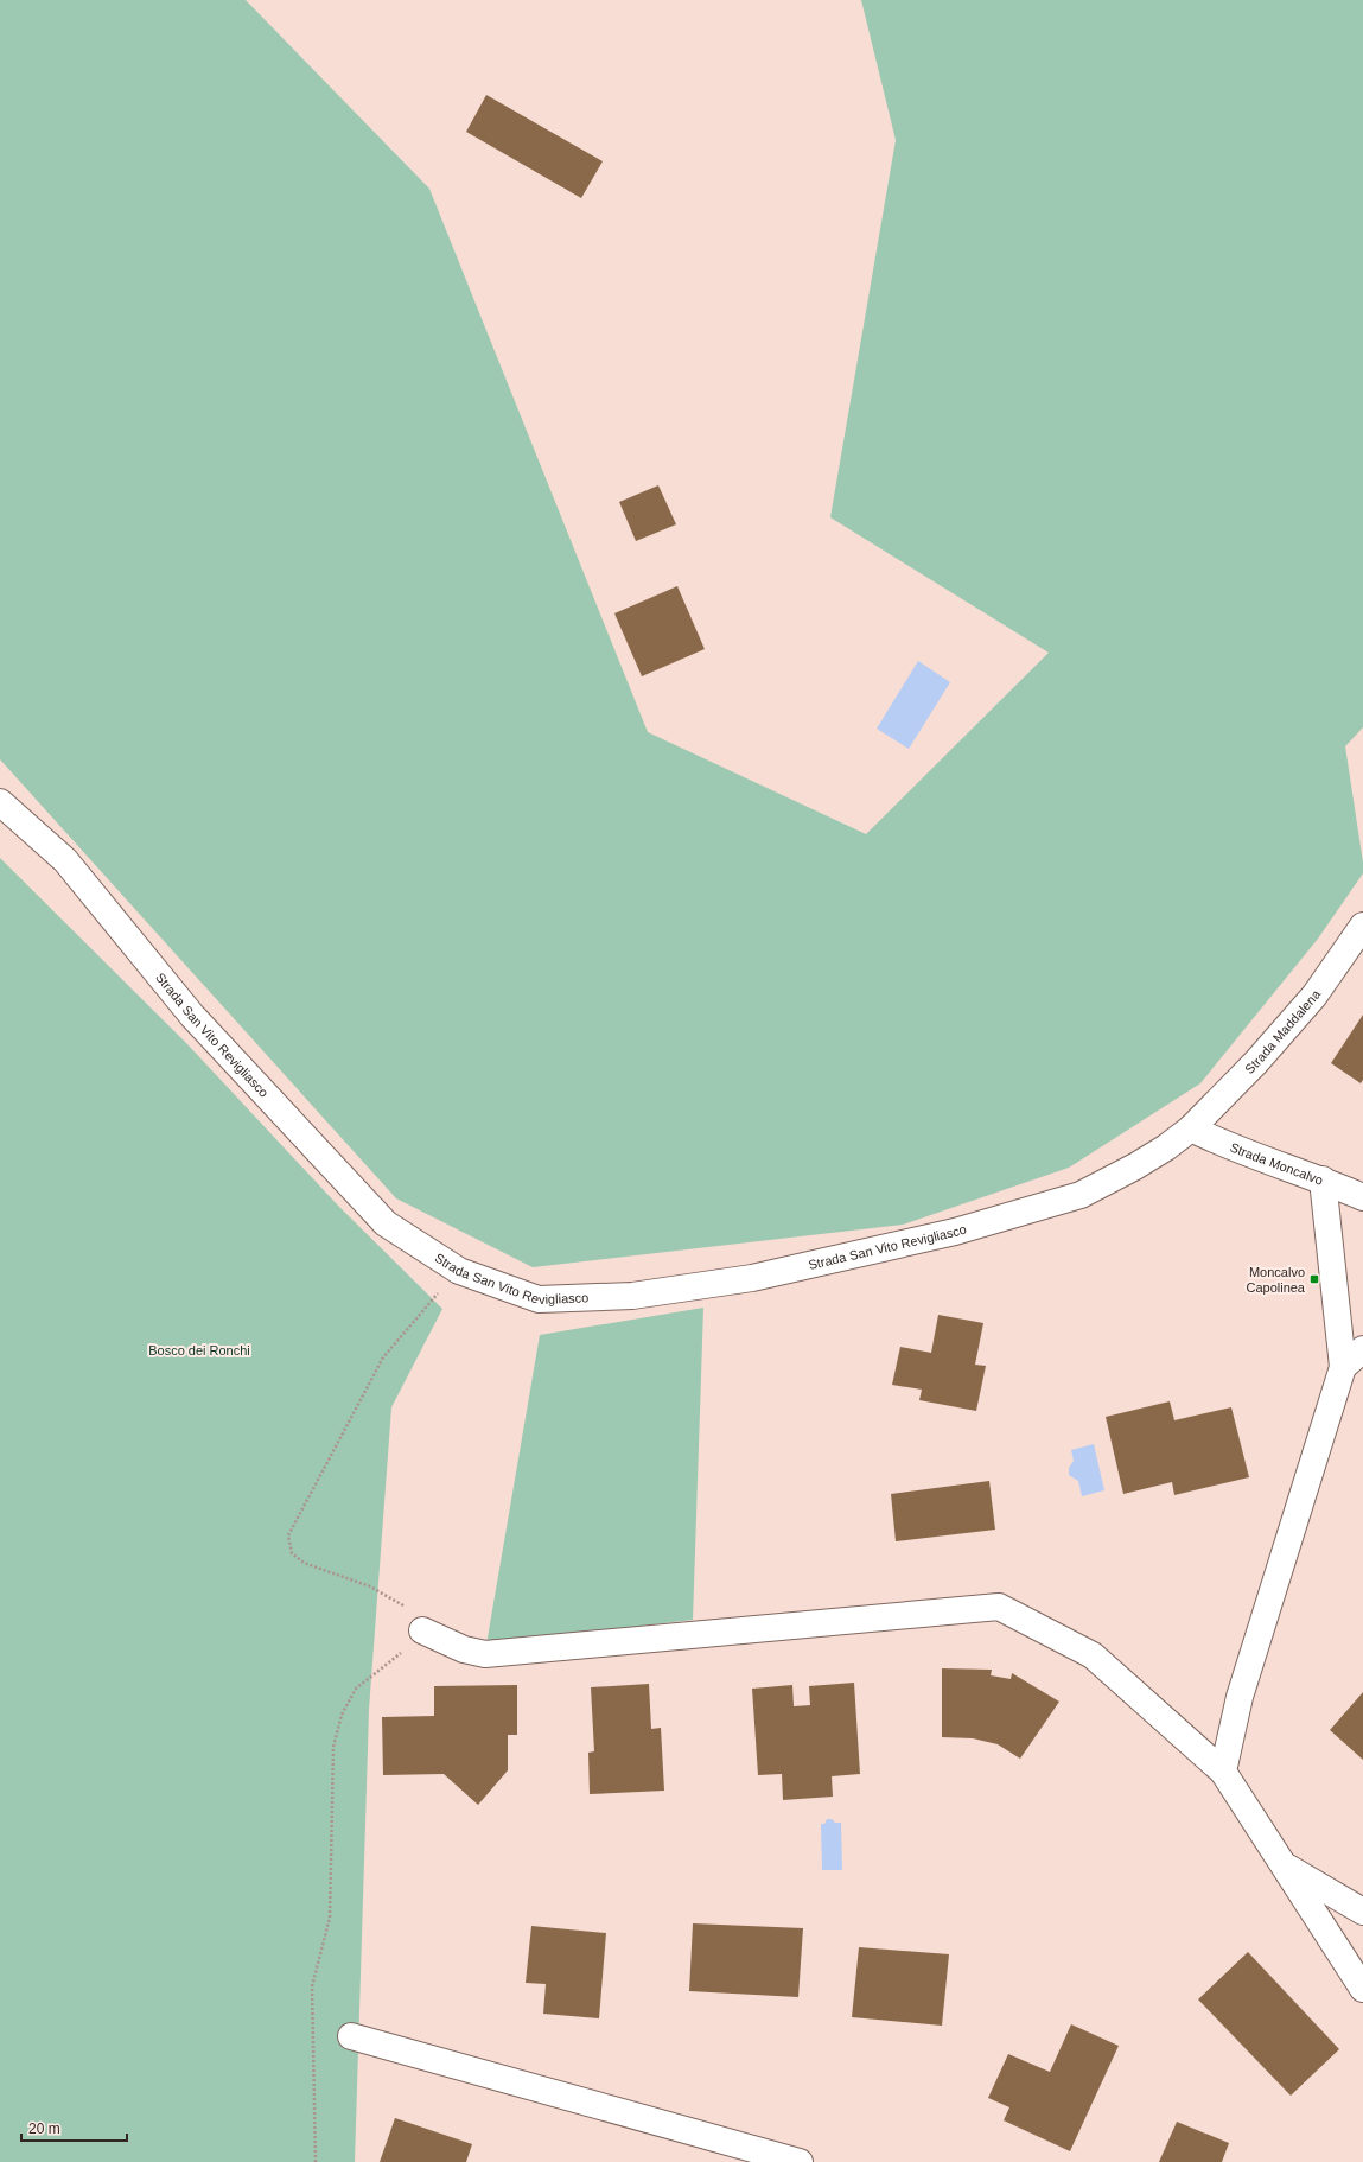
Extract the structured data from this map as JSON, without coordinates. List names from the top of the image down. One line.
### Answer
{"streets":{"street":["Strada Maddalena","Strada San Vito Revigliasco","Strada Moncalvo"]},"crossings":[["Strada Maddalena","Strada San Vito Revigliasco"],["Strada Maddalena","Strada Moncalvo"],["Strada San Vito Revigliasco","Strada Moncalvo"]],"parks":["Bosco dei Ronchi"],"places":{"transit":["Moncalvo Capolinea"]},"scale_bar":"20 m"}
